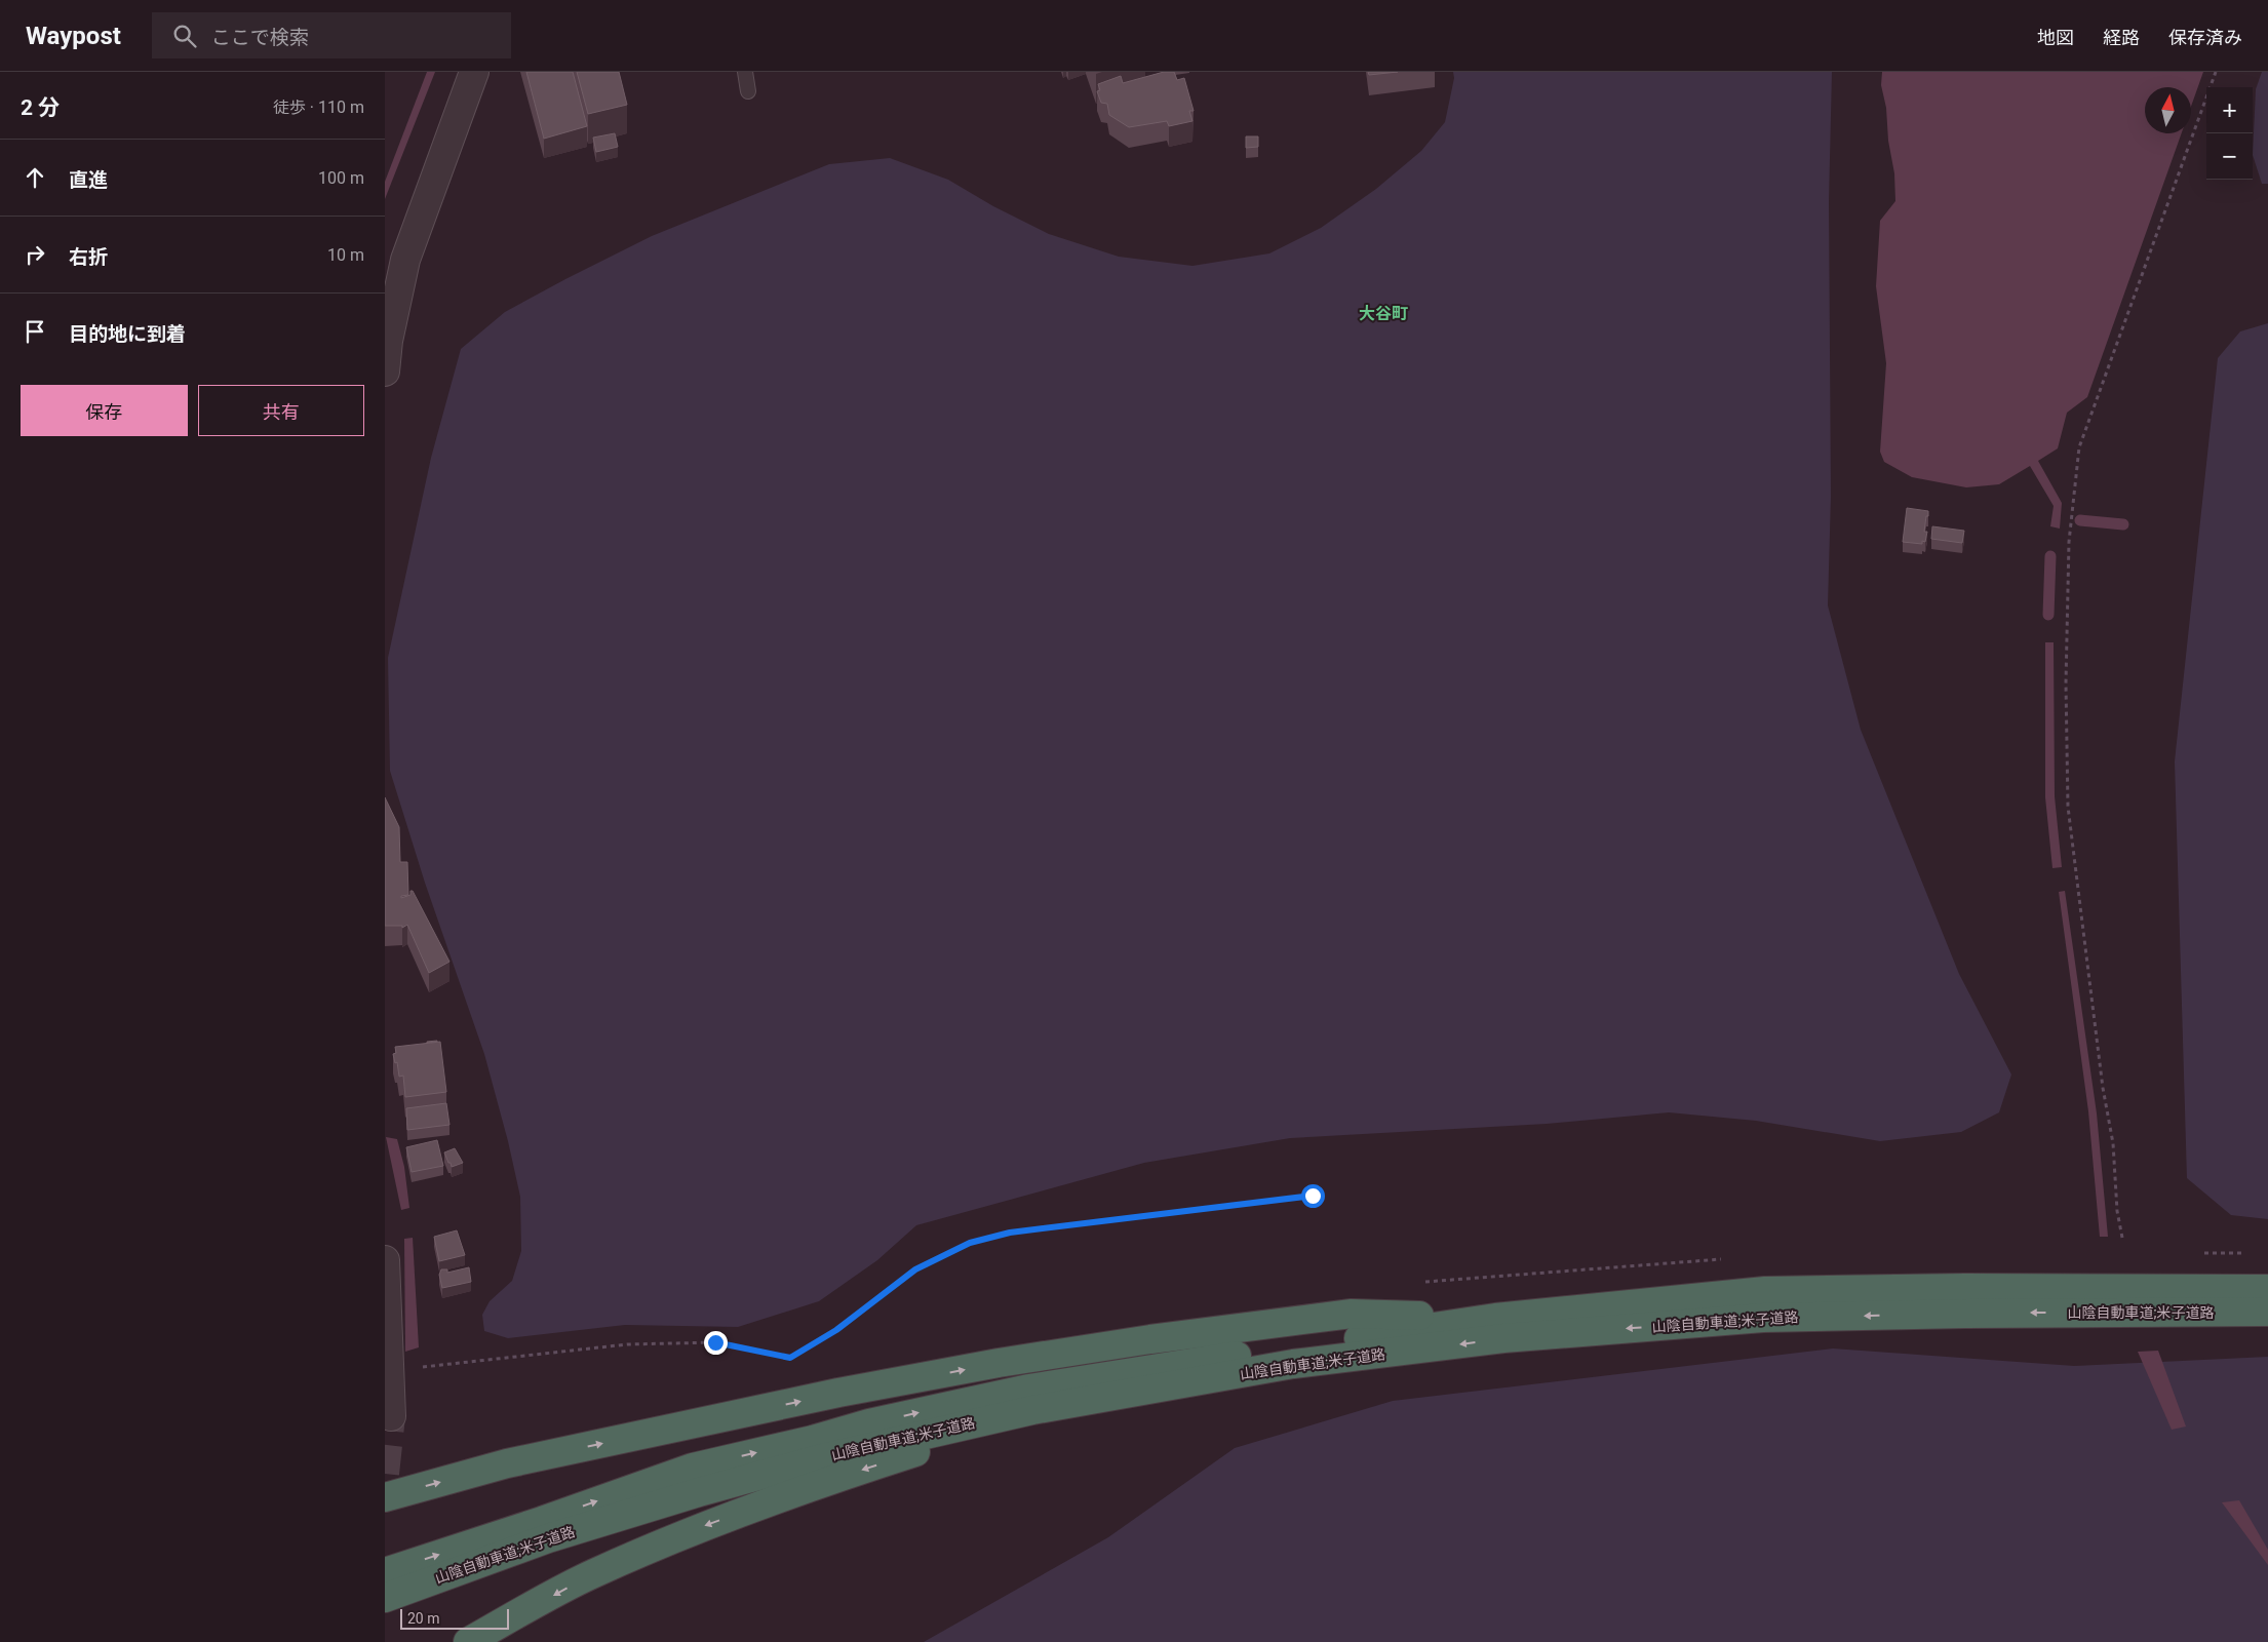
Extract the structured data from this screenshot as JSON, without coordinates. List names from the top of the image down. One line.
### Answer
{"streets":{"highway":["山陰自動車道;米子道路"]},"districts":["大谷町"],"scale_bar":"20 m","north":"top","page":{"header":"Waypost","search":"ここで検索","nav":["地図","経路","保存済み"],"heading":["2 分","徒歩 · 110 m"],"map_buttons":["+","−"],"list":[["直進","100 m"],["右折","10 m"],"目的地に到着"],"buttons":["保存","共有"],"scale":"20 m"}}
